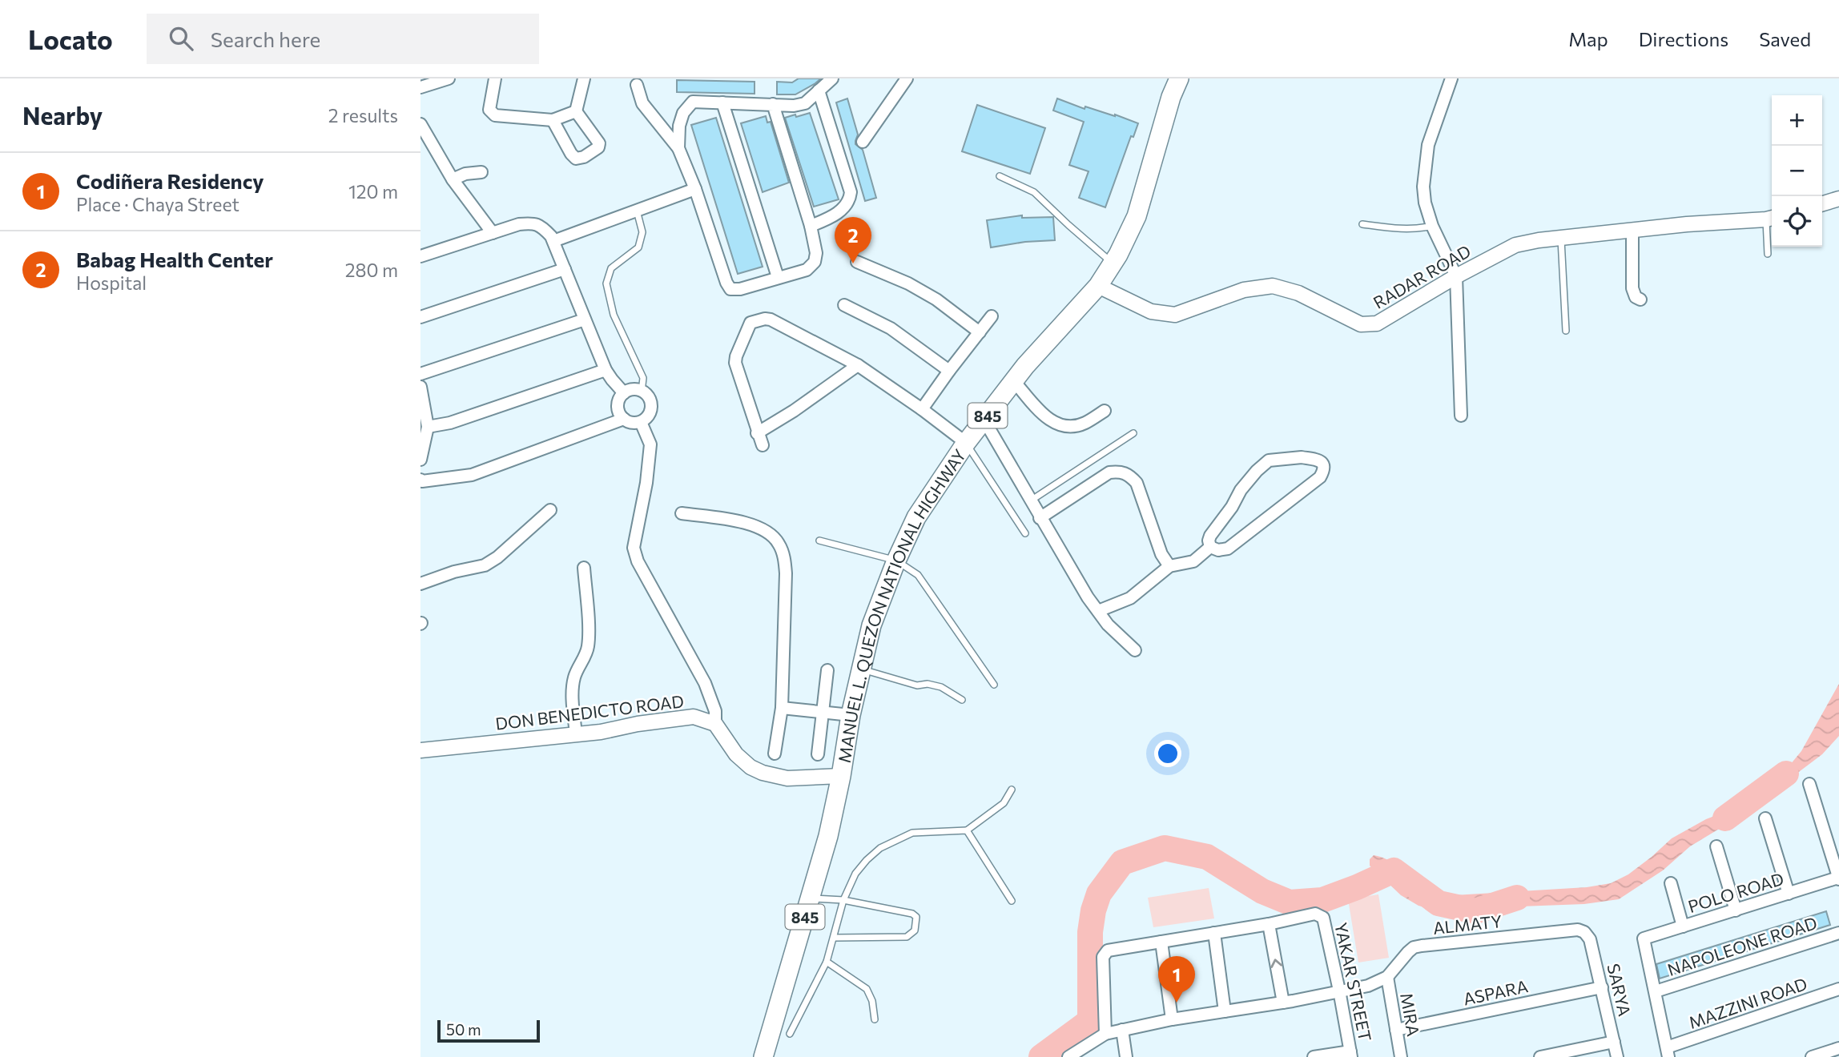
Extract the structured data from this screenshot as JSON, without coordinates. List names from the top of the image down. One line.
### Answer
{"streets":{"main road":["845","MANUEL L. QUEZON NATIONAL HIGHWAY"],"street":["RADAR ROAD","DON BENEDICTO ROAD","POLO ROAD","ALMATY","NAPOLEONE ROAD","YAKAR STREET","SARYA","ASPARA","MAZZINI ROAD","MIRA"]},"crossings":[["RADAR ROAD","MANUEL L. QUEZON NATIONAL HIGHWAY"],["POLO ROAD","NAPOLEONE ROAD"],["ALMATY","YAKAR STREET"],["ALMATY","SARYA"],["ALMATY","MIRA"],["SARYA","ASPARA"],["ASPARA","MIRA"]],"scale_bar":"50 m","page":{"header":"Locato","search":"Search here","nav":["Map","Directions","Saved"],"heading":["Nearby","2 results"],"map_buttons":["+","−"],"list":[{"mark":"1","name":"Codiñera Residency","note":"Place · Chaya Street","value":"120 m"},{"mark":"2","name":"Babag Health Center","note":"Hospital","value":"280 m"}],"pins":["2","1"],"scale":"50 m"}}
